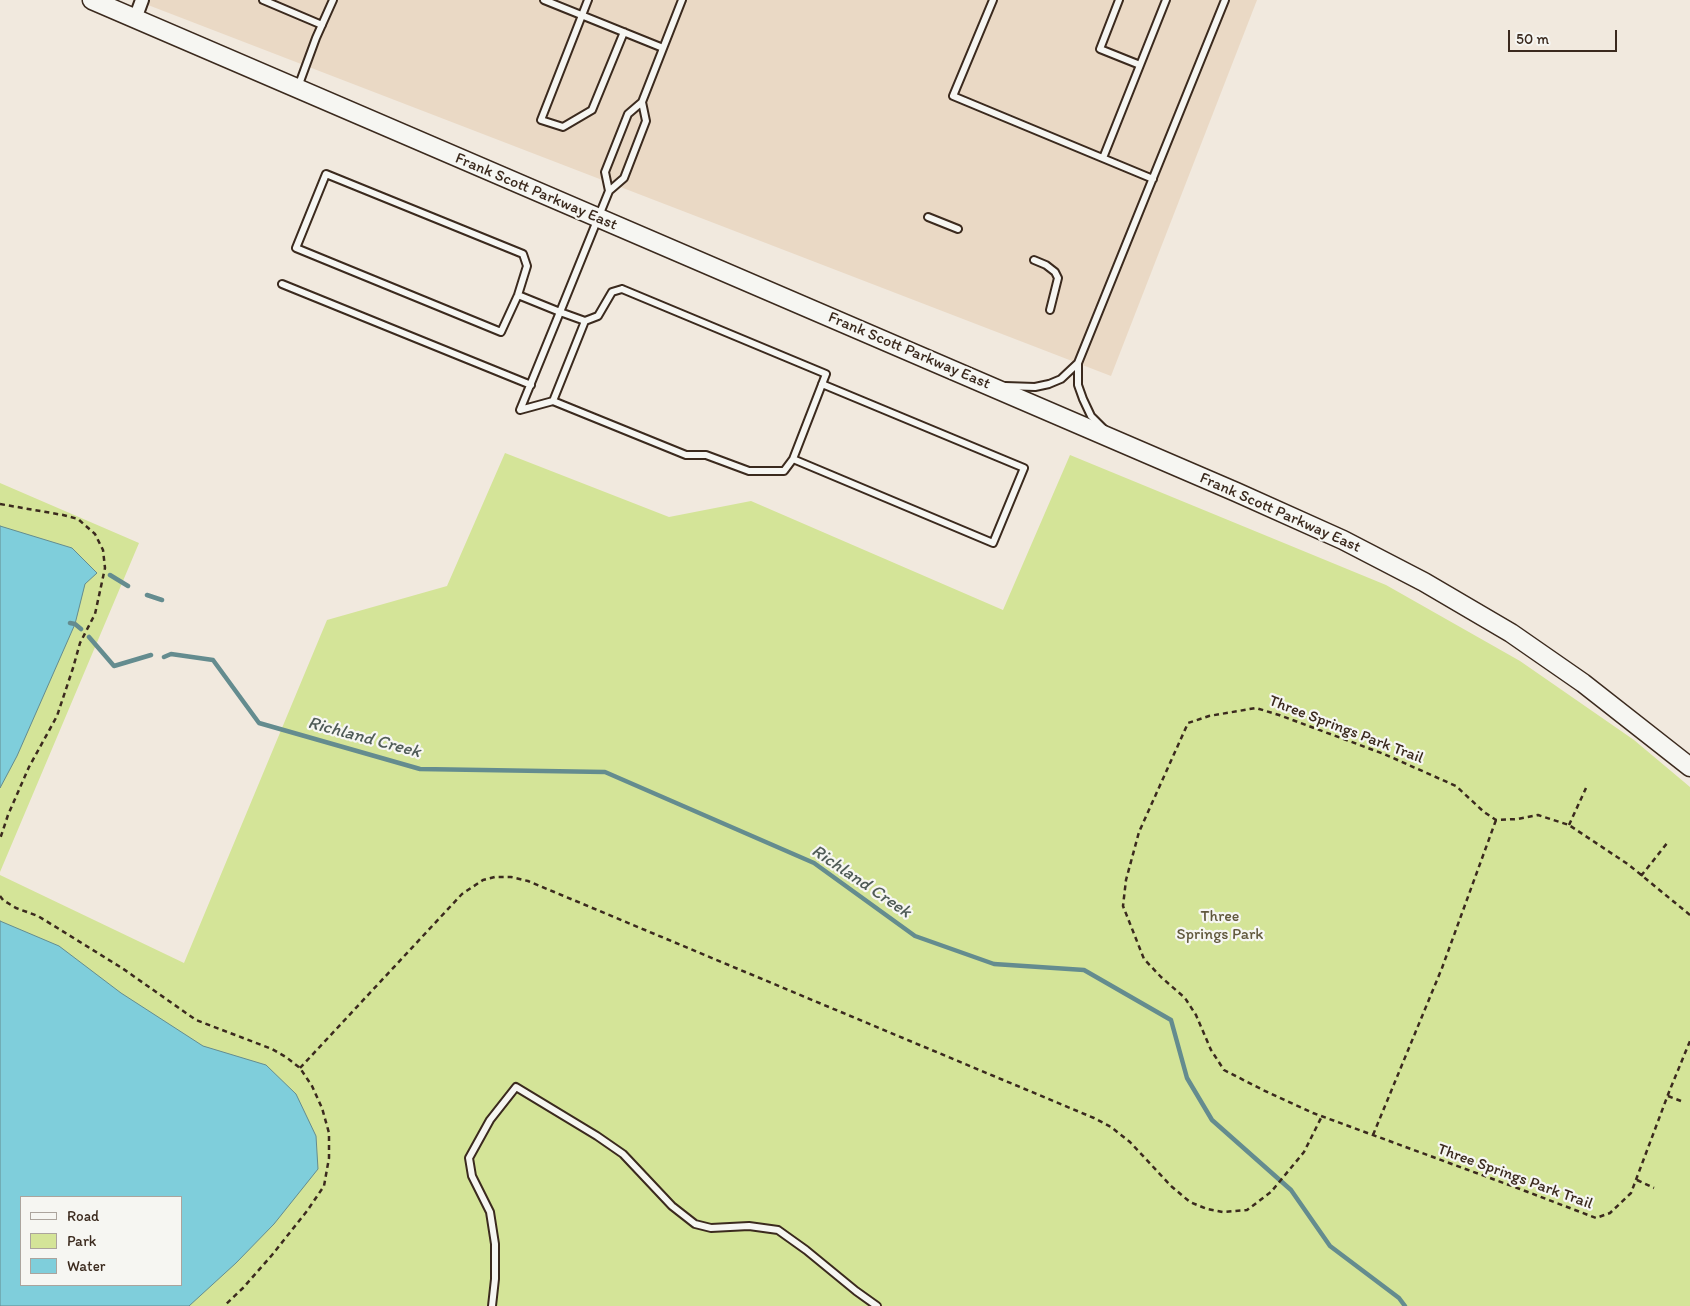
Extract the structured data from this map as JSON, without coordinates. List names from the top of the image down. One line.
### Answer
{"streets":{"main road":["Frank Scott Parkway East"],"path":["Three Springs Park Trail"]},"water":["Richland Creek"],"parks":["Three Springs Park"],"legend":["Road","Park","Water"],"scale_bar":"50 m"}
